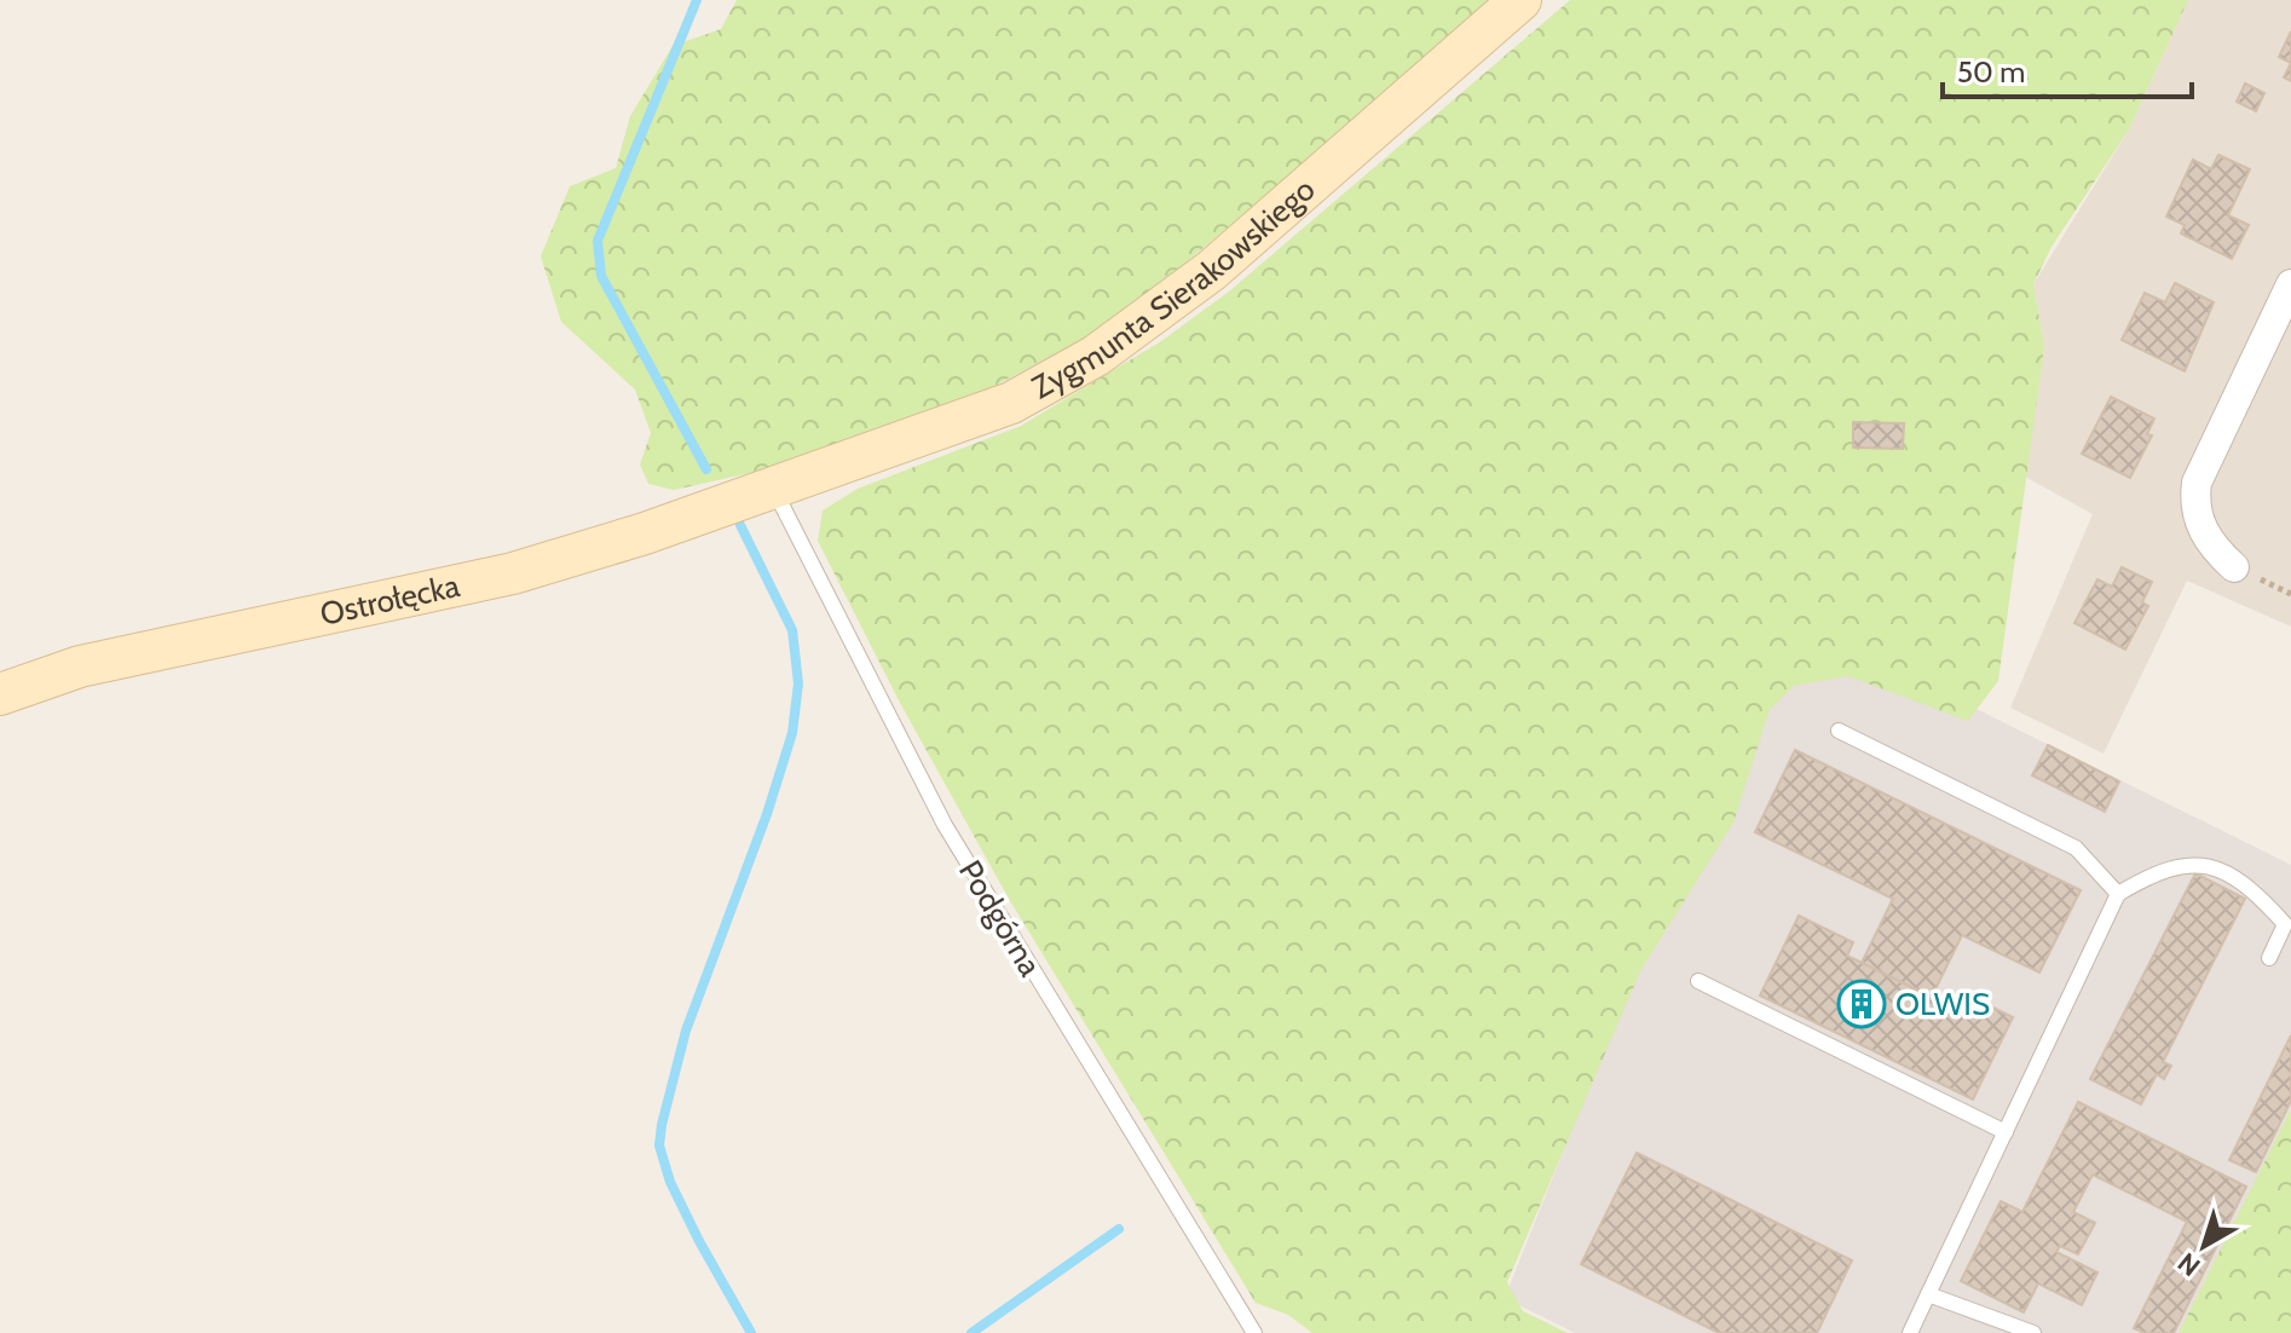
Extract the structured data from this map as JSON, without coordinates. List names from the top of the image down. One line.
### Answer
{"streets":{"street":["Zygmunta Sierakowskiego","Ostrołęcka"],"lane":["Podgórna"]},"crossings":[["Zygmunta Sierakowskiego","Ostrołęcka"],["Zygmunta Sierakowskiego","Podgórna"],["Ostrołęcka","Podgórna"]],"places":{"building":["OLWIS"]},"scale_bar":"50 m","north":"bottom left"}
